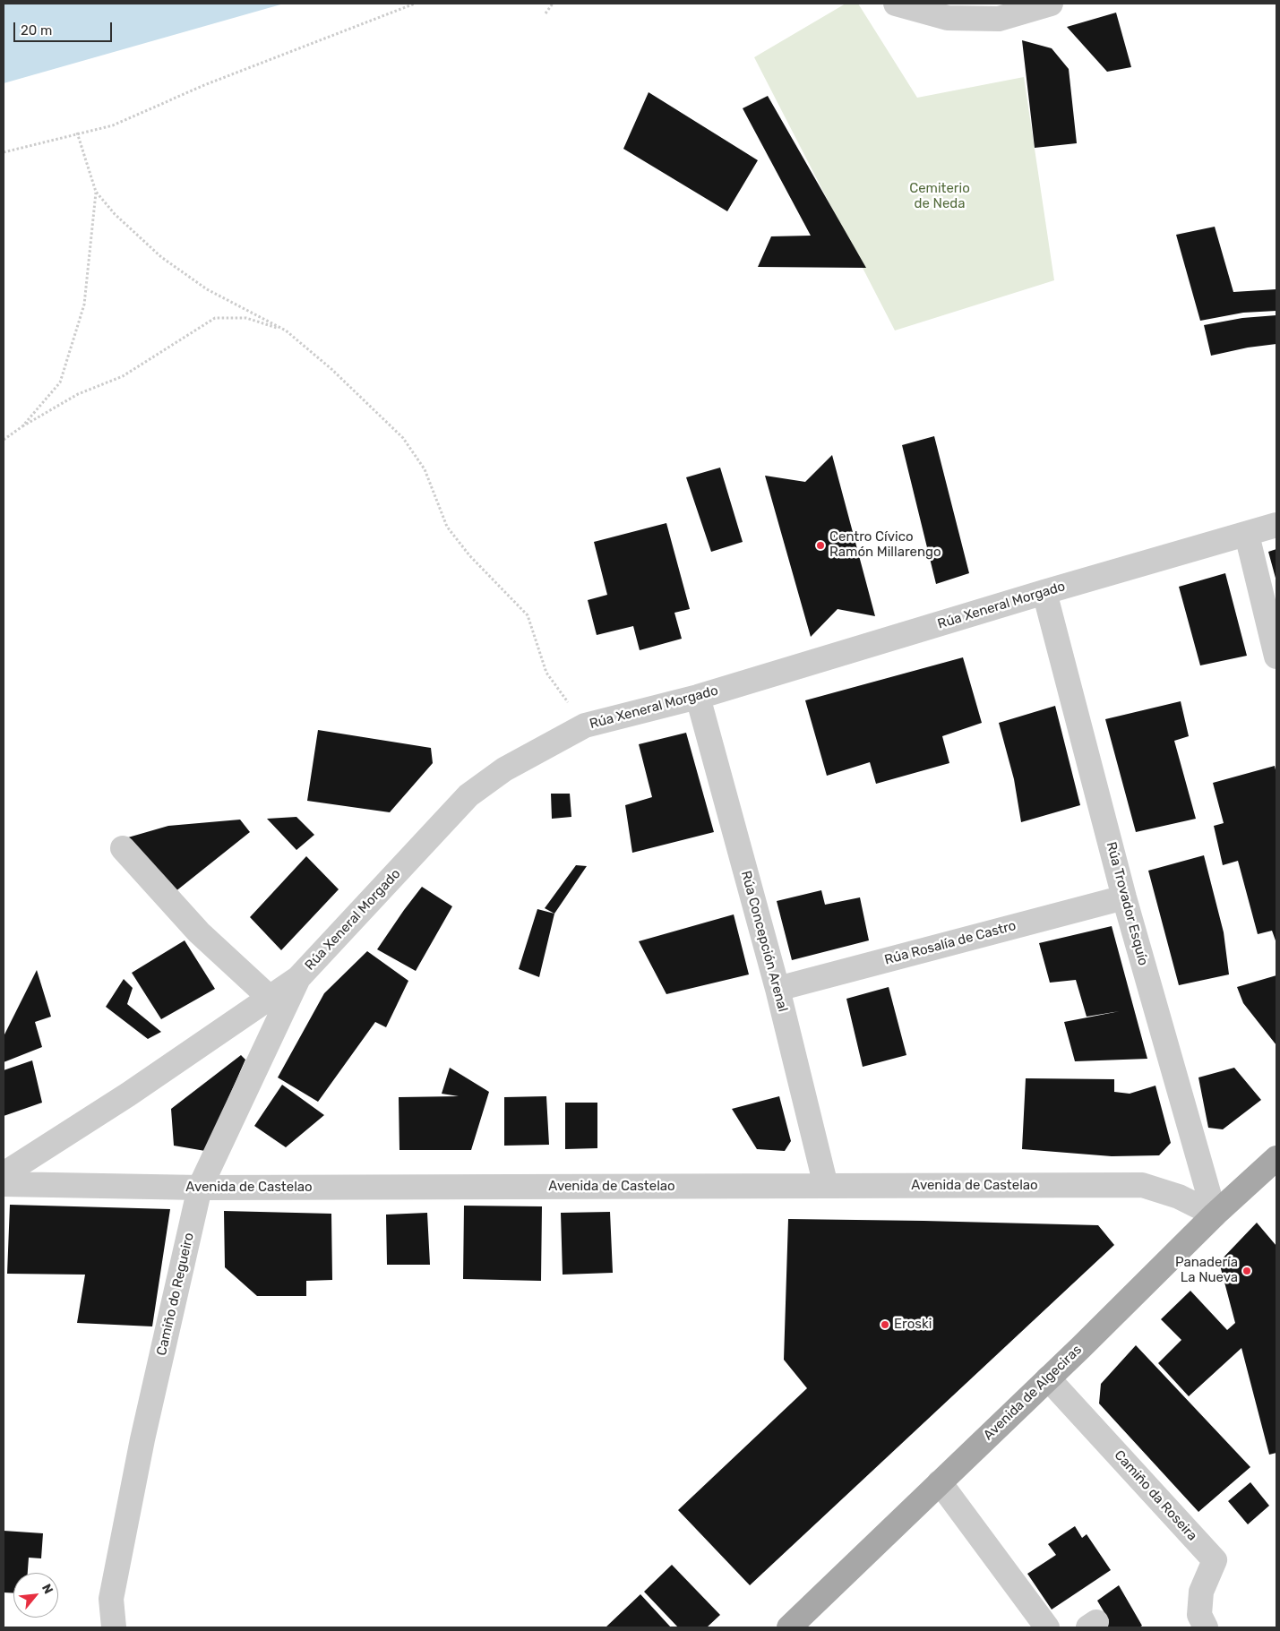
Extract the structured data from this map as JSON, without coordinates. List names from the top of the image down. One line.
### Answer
{"streets":{"main road":["Avenida de Algeciras"],"street":["Rúa Xeneral Morgado","Rúa Trovador Esquío","Rúa Concepción Arenal","Rúa Rosalía de Castro","Avenida de Castelao","Camiño do Regueiro","Camiño da Roseira"]},"crossings":[["Rúa Xeneral Morgado","Rúa Trovador Esquío"],["Rúa Xeneral Morgado","Rúa Concepción Arenal"],["Rúa Xeneral Morgado","Camiño do Regueiro"],["Rúa Trovador Esquío","Rúa Rosalía de Castro"],["Rúa Trovador Esquío","Avenida de Castelao"],["Rúa Trovador Esquío","Avenida de Algeciras"],["Rúa Concepción Arenal","Rúa Rosalía de Castro"],["Rúa Concepción Arenal","Avenida de Castelao"],["Avenida de Castelao","Camiño do Regueiro"],["Avenida de Castelao","Avenida de Algeciras"],["Avenida de Algeciras","Camiño da Roseira"]],"parks":["Cemiterio de Neda"],"places":["Centro Cívico Ramón Millarengo","Panadería La Nueva","Eroski"],"scale_bar":"20 m","north":"top right"}
